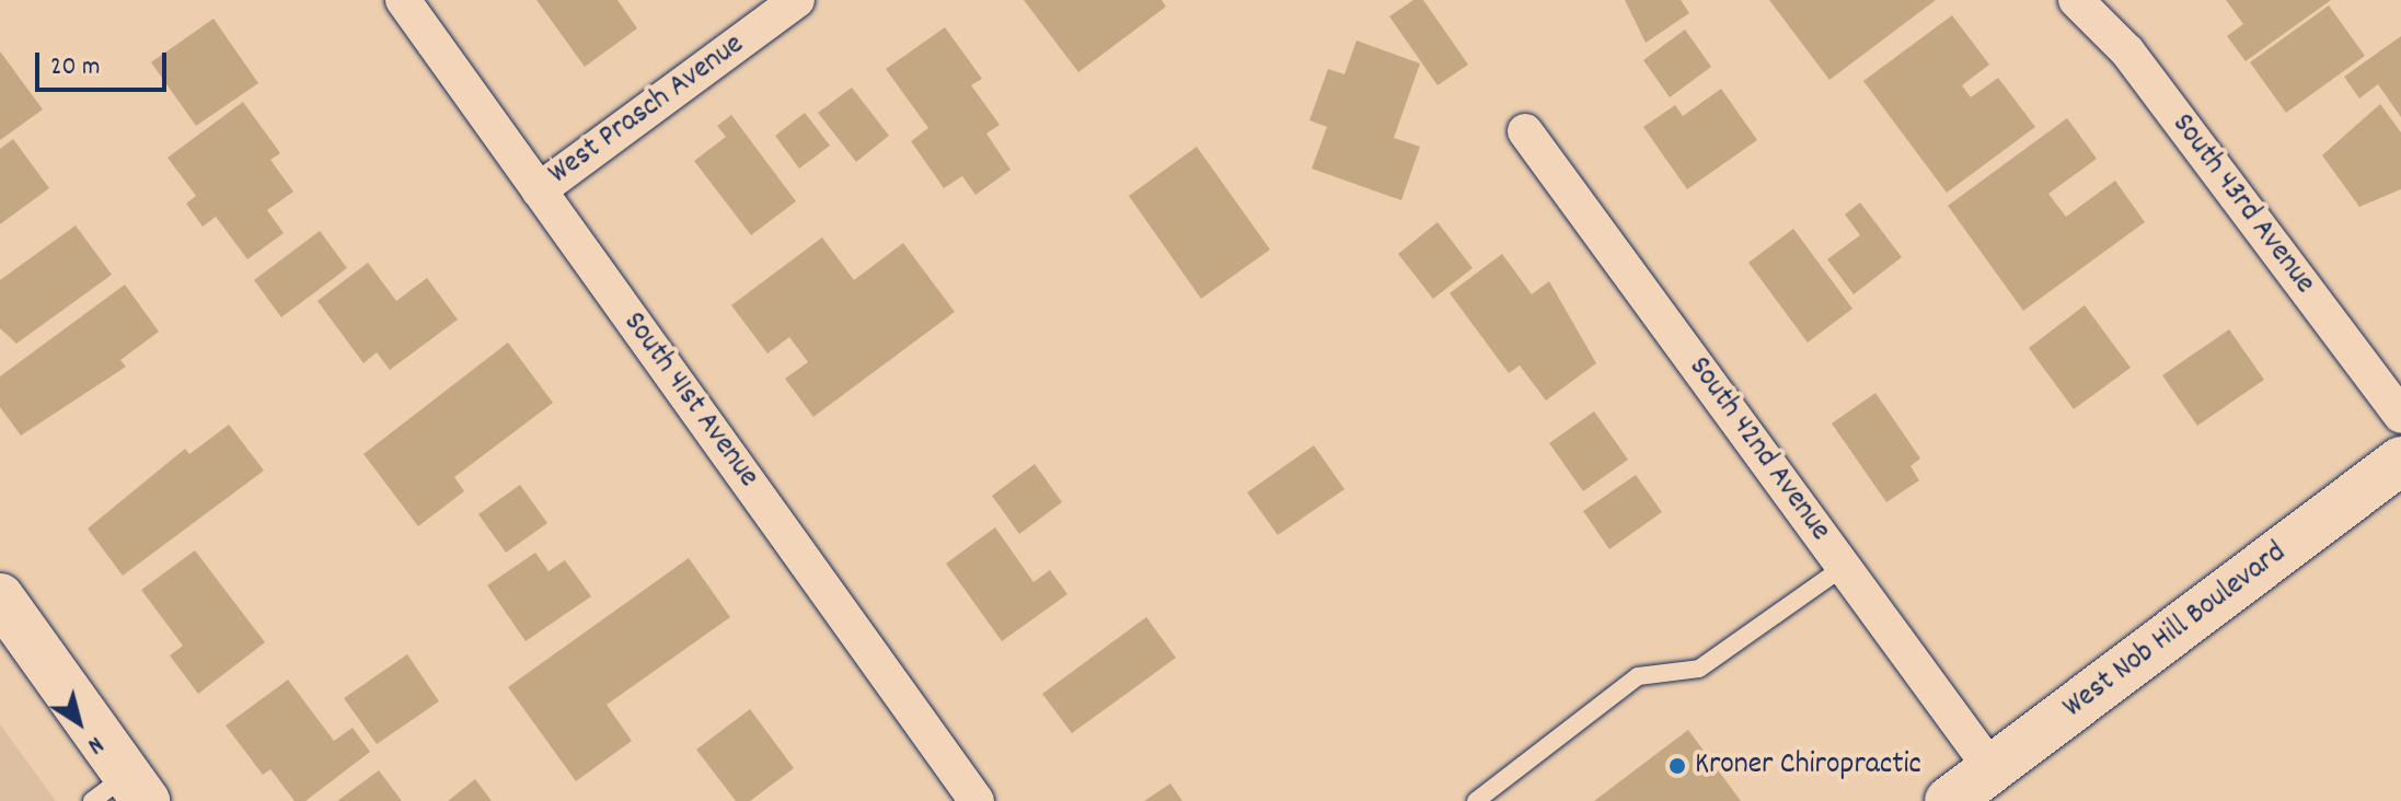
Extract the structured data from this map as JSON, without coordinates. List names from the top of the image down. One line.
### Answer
{"streets":{"main road":["West Nob Hill Boulevard"],"street":["West Prasch Avenue","South 43rd Avenue","South 41st Avenue","South 42nd Avenue"]},"crossings":[["West Prasch Avenue","South 41st Avenue"],["South 42nd Avenue","West Nob Hill Boulevard"]],"places":["Kroner Chiropractic"],"scale_bar":"20 m","north":"bottom right"}
